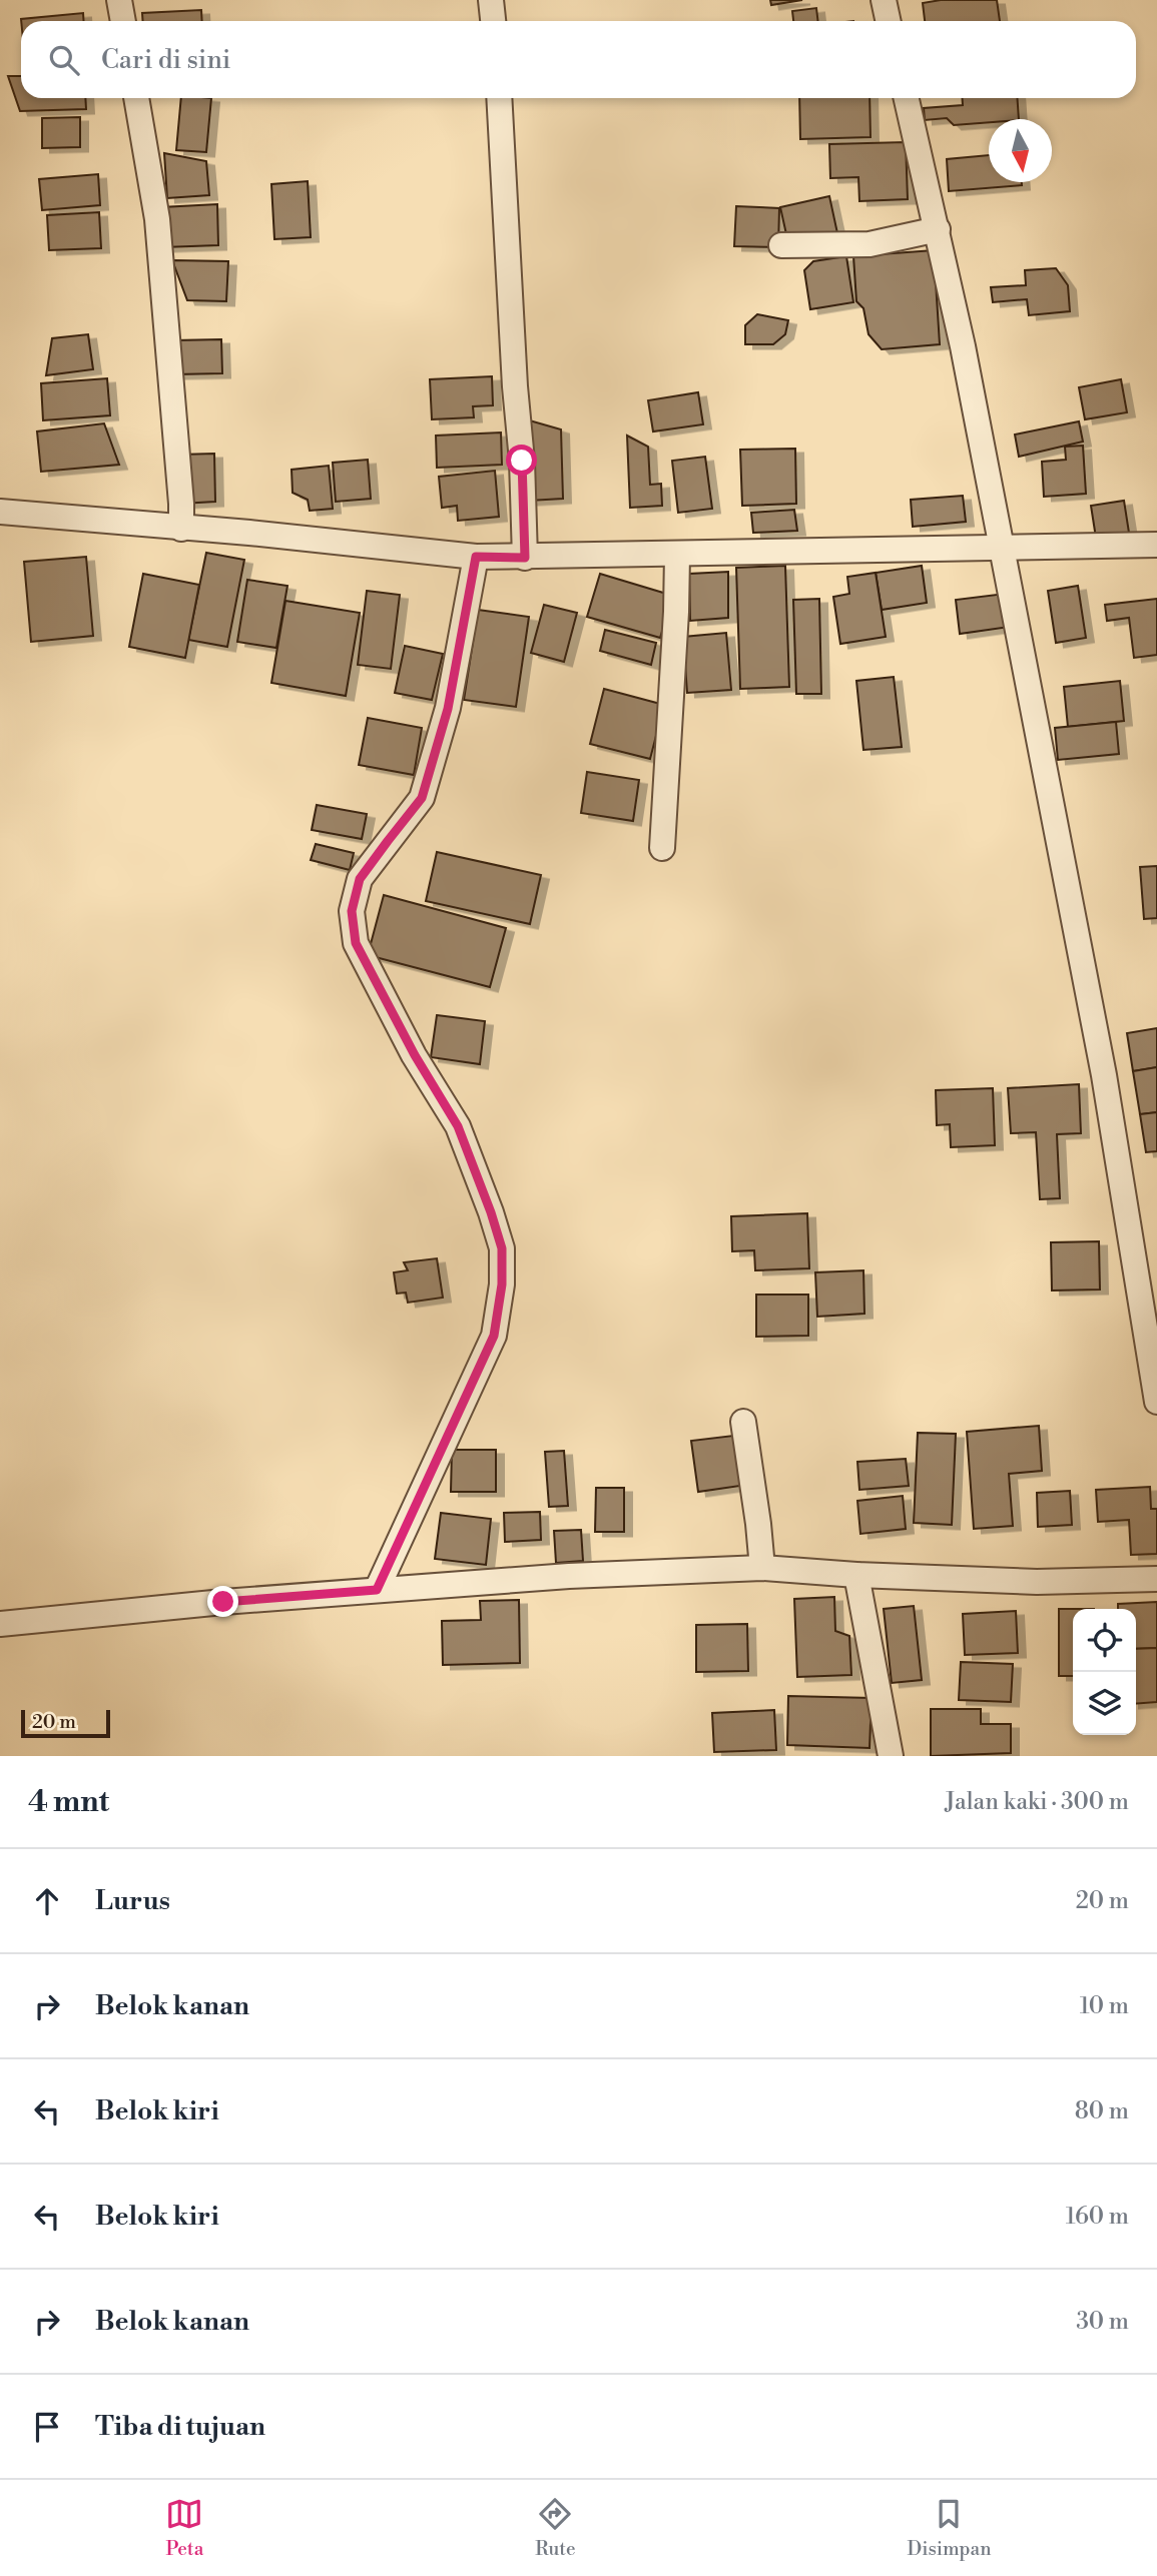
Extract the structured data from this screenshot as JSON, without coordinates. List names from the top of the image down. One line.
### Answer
{"scale_bar":"20 m","north":"bottom","page":{"search":"Cari di sini","scale":"20 m","heading":["4 mnt","Jalan kaki · 300 m"],"list":[["Lurus","20 m"],["Belok kanan","10 m"],["Belok kiri","80 m"],["Belok kiri","160 m"],["Belok kanan","30 m"],"Tiba di tujuan"],"nav":["Peta","Rute","Disimpan"]}}
